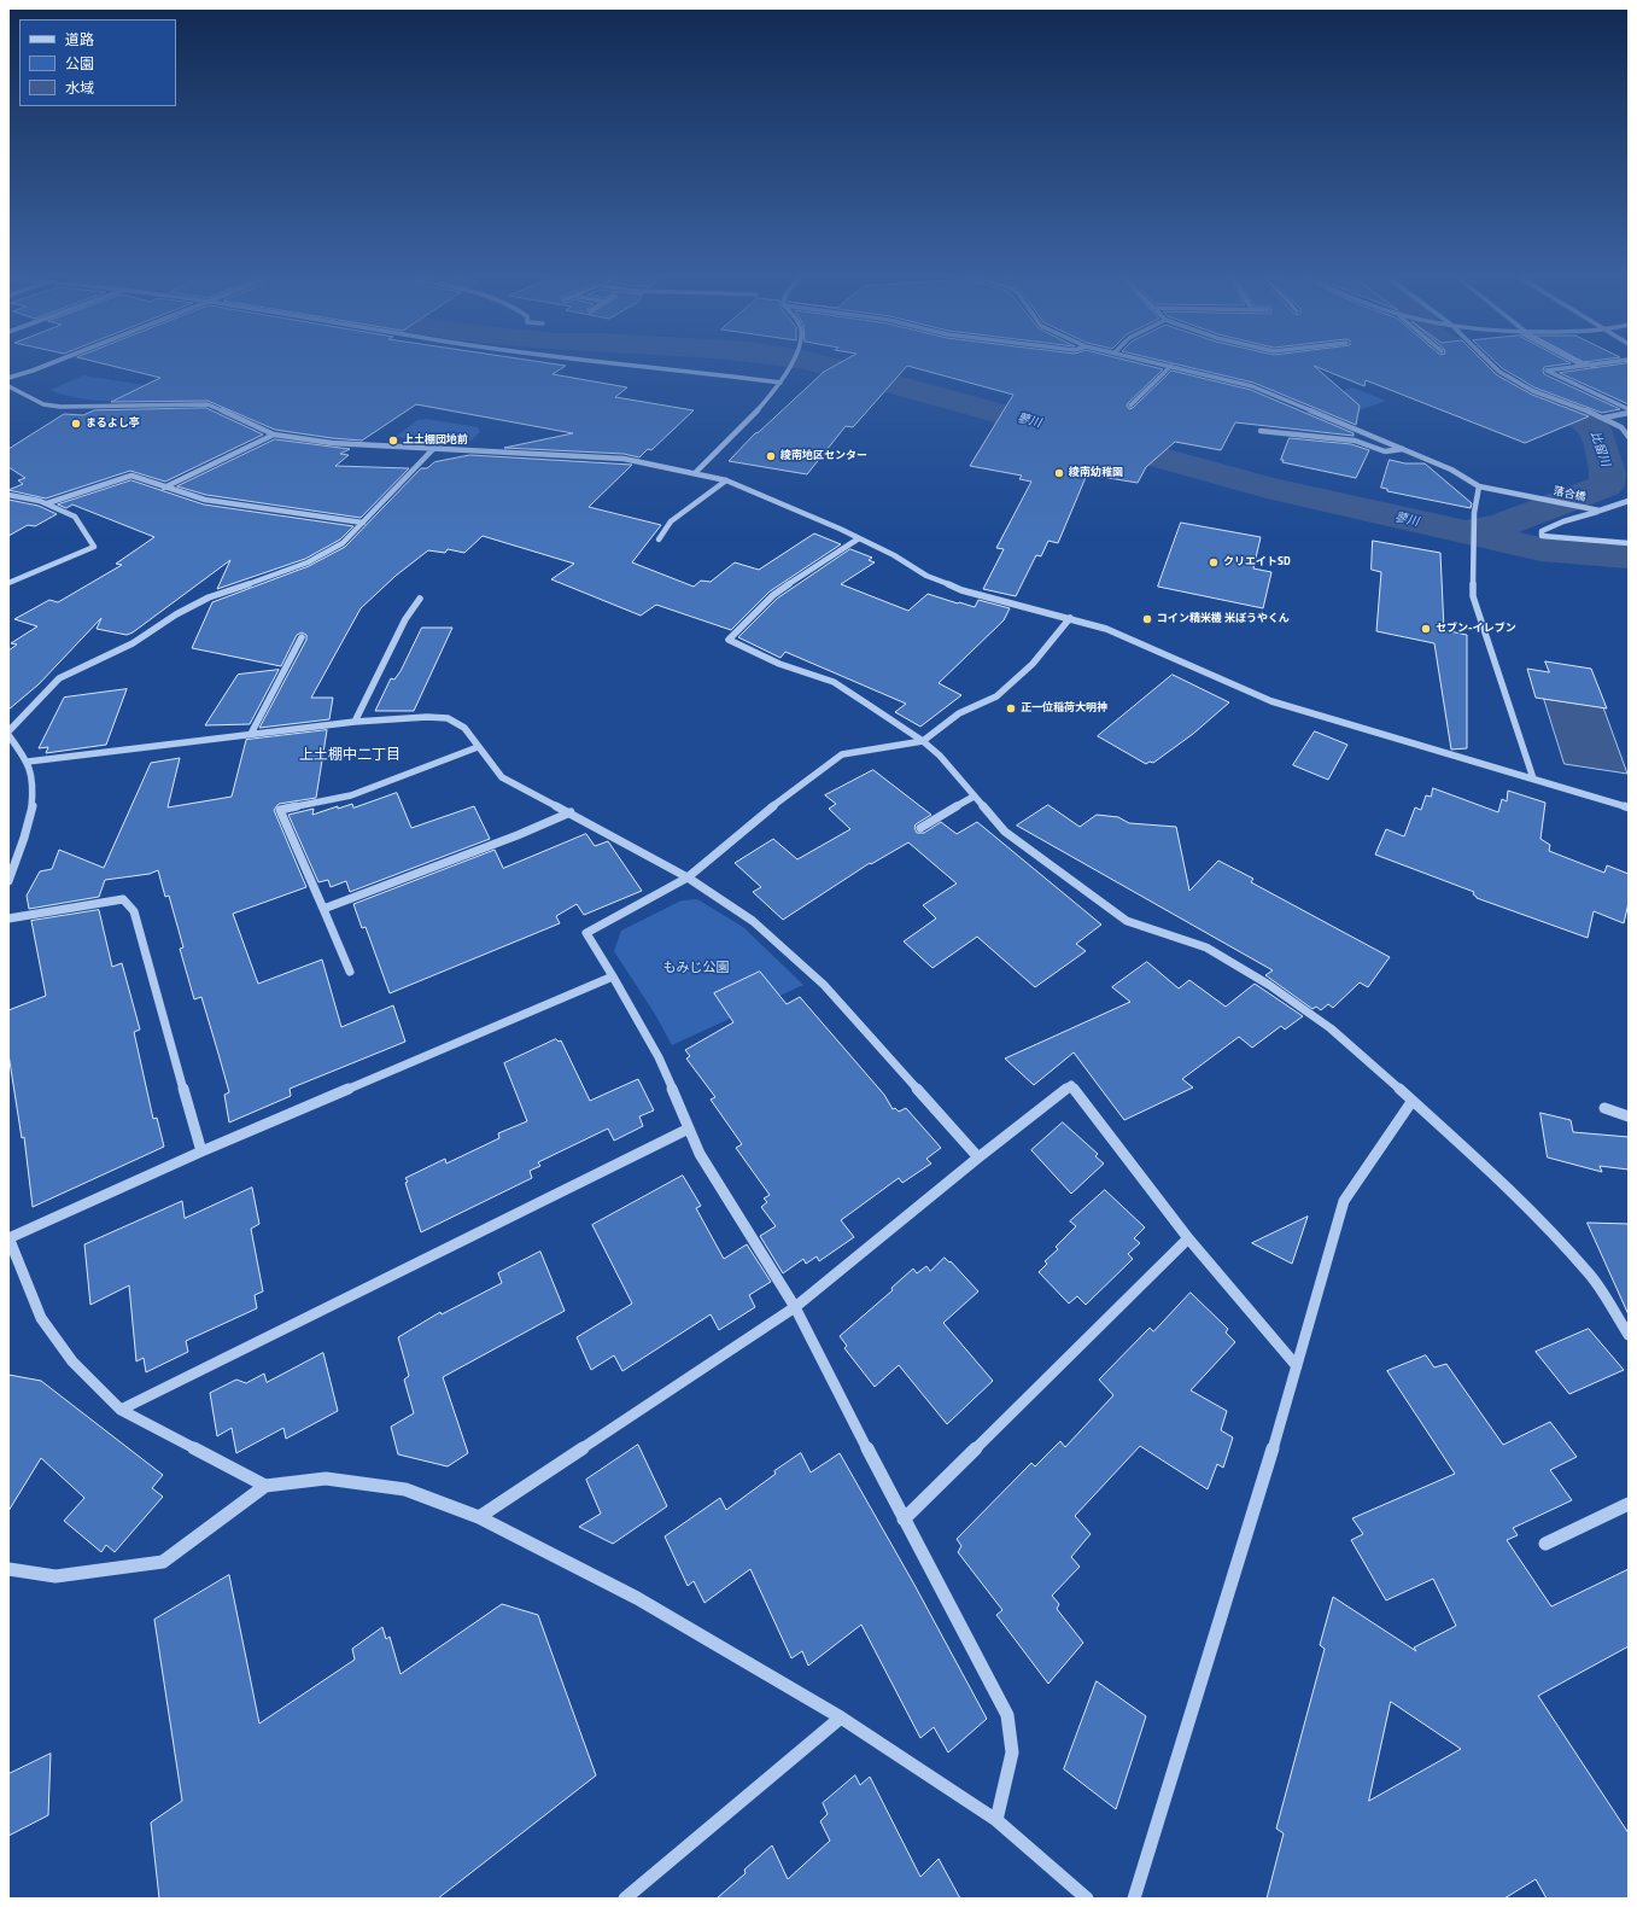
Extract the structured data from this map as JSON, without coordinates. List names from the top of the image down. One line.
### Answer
{"streets":{"street":["落合橋"]},"districts":["上土棚中二丁目"],"water":["蓼川","比留川"],"parks":["もみじ公園"],"places":["まるよし亭","上土棚団地前","綾南地区センター","綾南幼稚園","クリエイトSD","コイン精米機 米ぼうやくん","セブン-イレブン","正一位稲荷大明神"],"legend":["道路","公園","水域"]}
